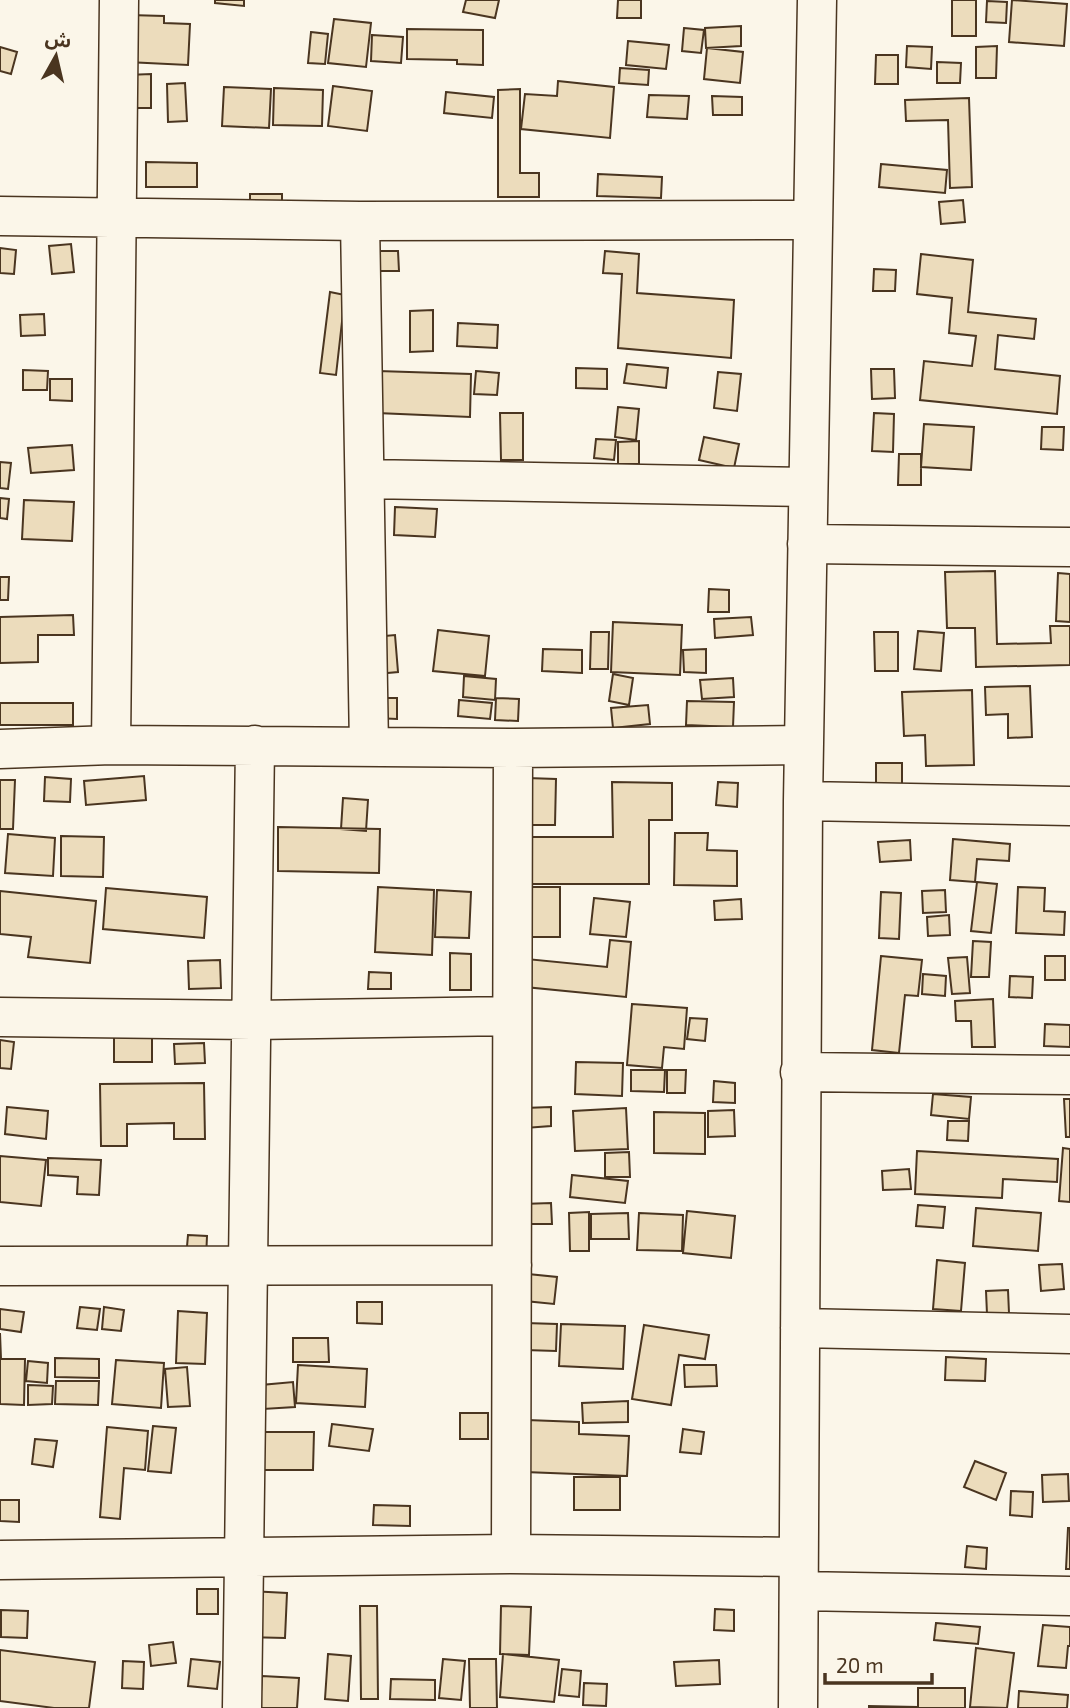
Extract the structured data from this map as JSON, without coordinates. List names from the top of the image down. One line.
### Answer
{"scale_bar":"20 m","north":"top"}
